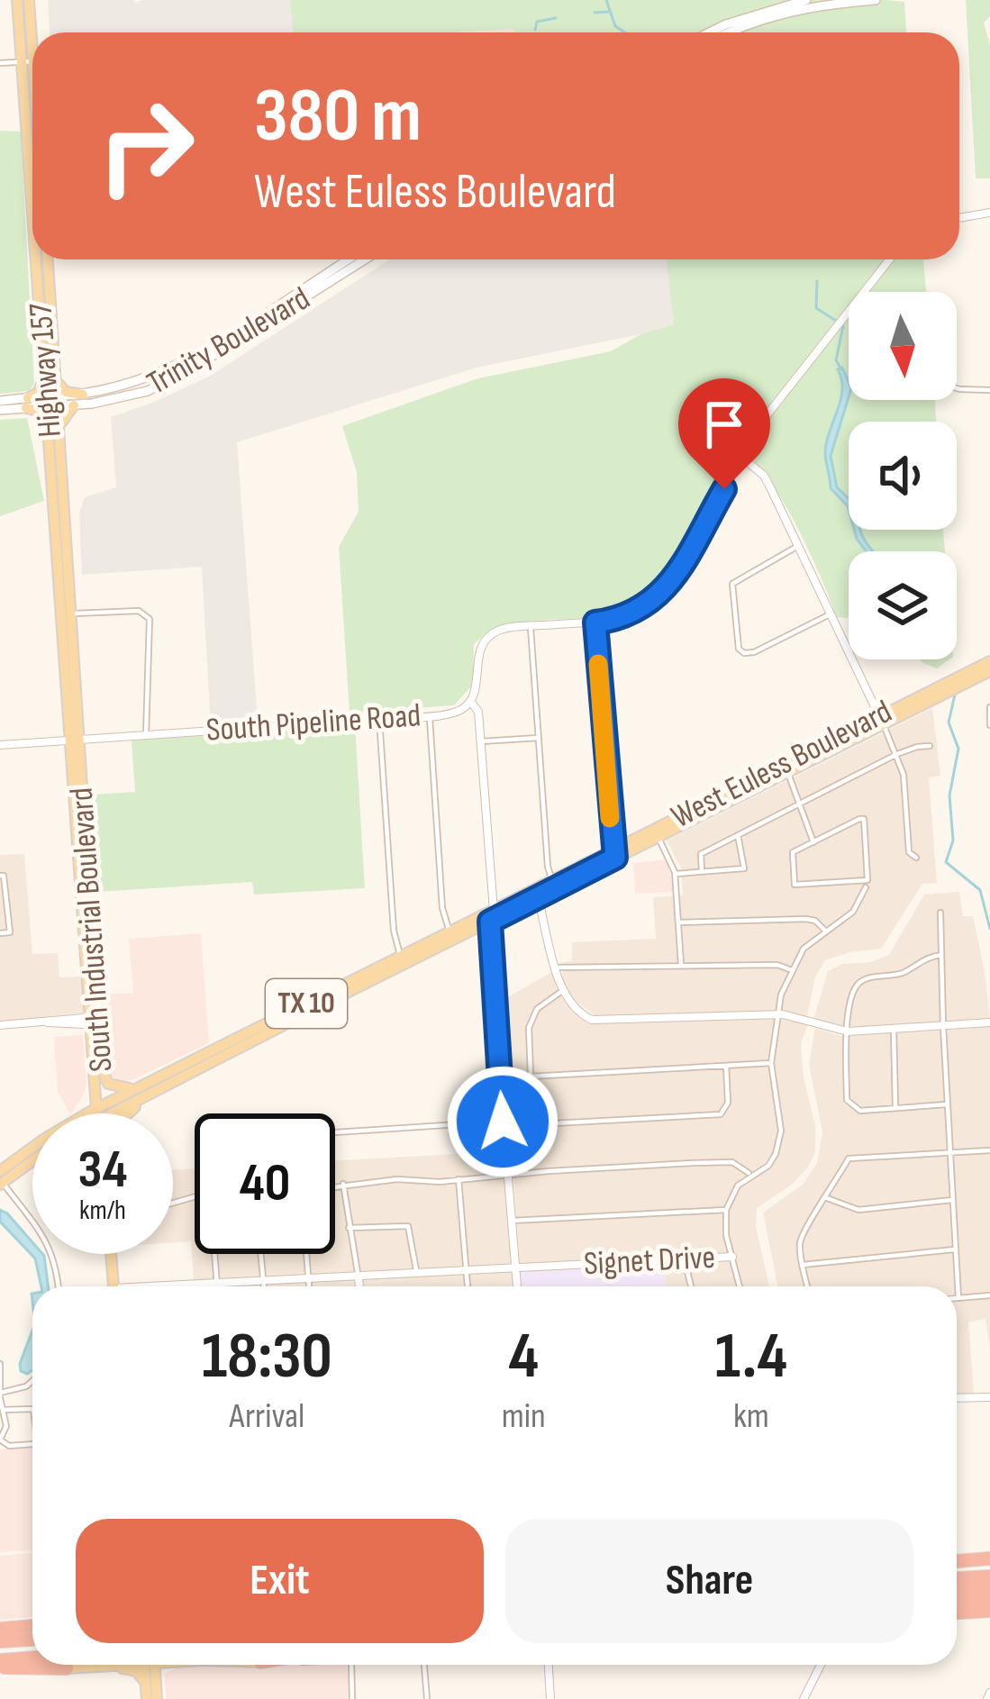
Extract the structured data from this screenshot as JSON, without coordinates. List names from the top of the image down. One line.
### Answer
{"streets":{"main road":["Trinity Boulevard","Highway 157","West Euless Boulevard","South Industrial Boulevard","TX 10"],"street":["South Pipeline Road","Signet Drive"]},"crossings":[["Trinity Boulevard","Highway 157"],["Highway 157","South Pipeline Road"],["Highway 157","South Industrial Boulevard"],["South Pipeline Road","South Industrial Boulevard"],["West Euless Boulevard","South Industrial Boulevard"]],"north":"bottom","page":{"turn":["380 m","West Euless Boulevard"],"speed":"34 km/h","limit":"40","eta":["18:30","Arrival","4","min","1.4","km"],"buttons":["Exit","Share"]}}
